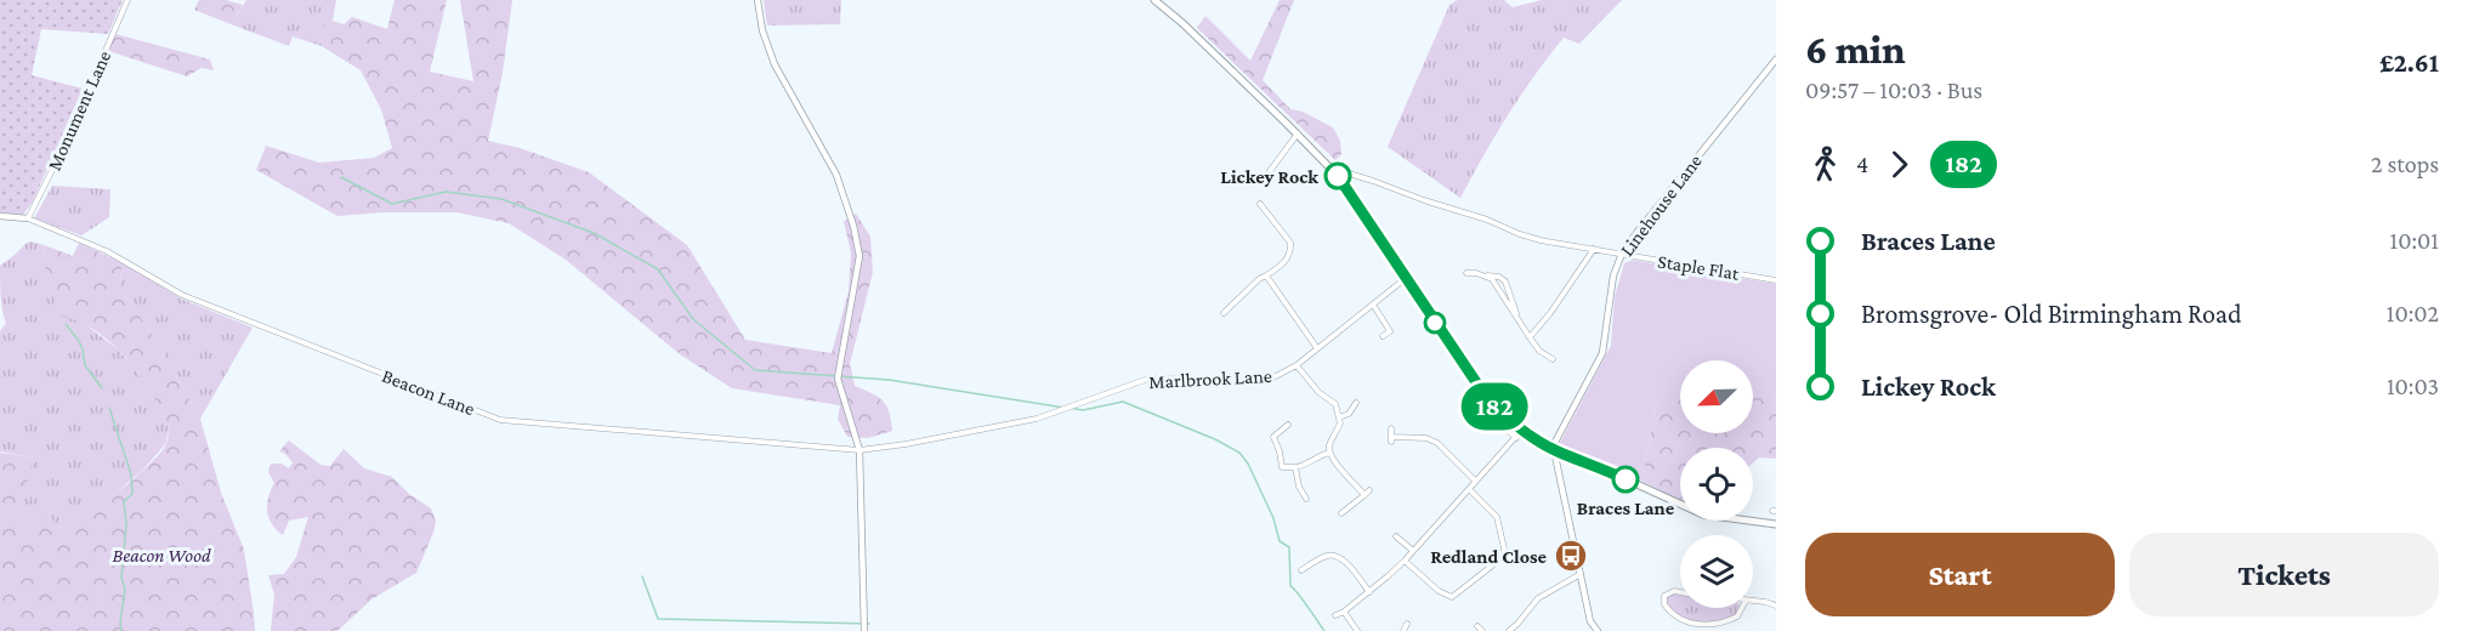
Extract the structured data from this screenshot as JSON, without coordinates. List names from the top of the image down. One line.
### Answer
{"streets":{"street":["Monument Lane","Linehouse Lane","Staple Flat","Marlbrook Lane","Beacon Lane"]},"crossings":[["Monument Lane","Beacon Lane"],["Linehouse Lane","Staple Flat"],["Marlbrook Lane","Beacon Lane"]],"parks":["Beacon Wood"],"places":{"other":["Lickey Rock","Braces Lane"],"bus stop":["Redland Close"]},"lines":["bus line 182"],"north":"bottom left","page":{"on_map":"182","heading":["6 min","09:57 – 10:03 · Bus","£2.61"],"legs":["4","182","2 stops"],"list":[{"name":"Braces Lane","value":"10:01"},{"name":"Bromsgrove- Old Birmingham Road","value":"10:02"},{"name":"Lickey Rock","value":"10:03"}],"buttons":["Start","Tickets"]}}
